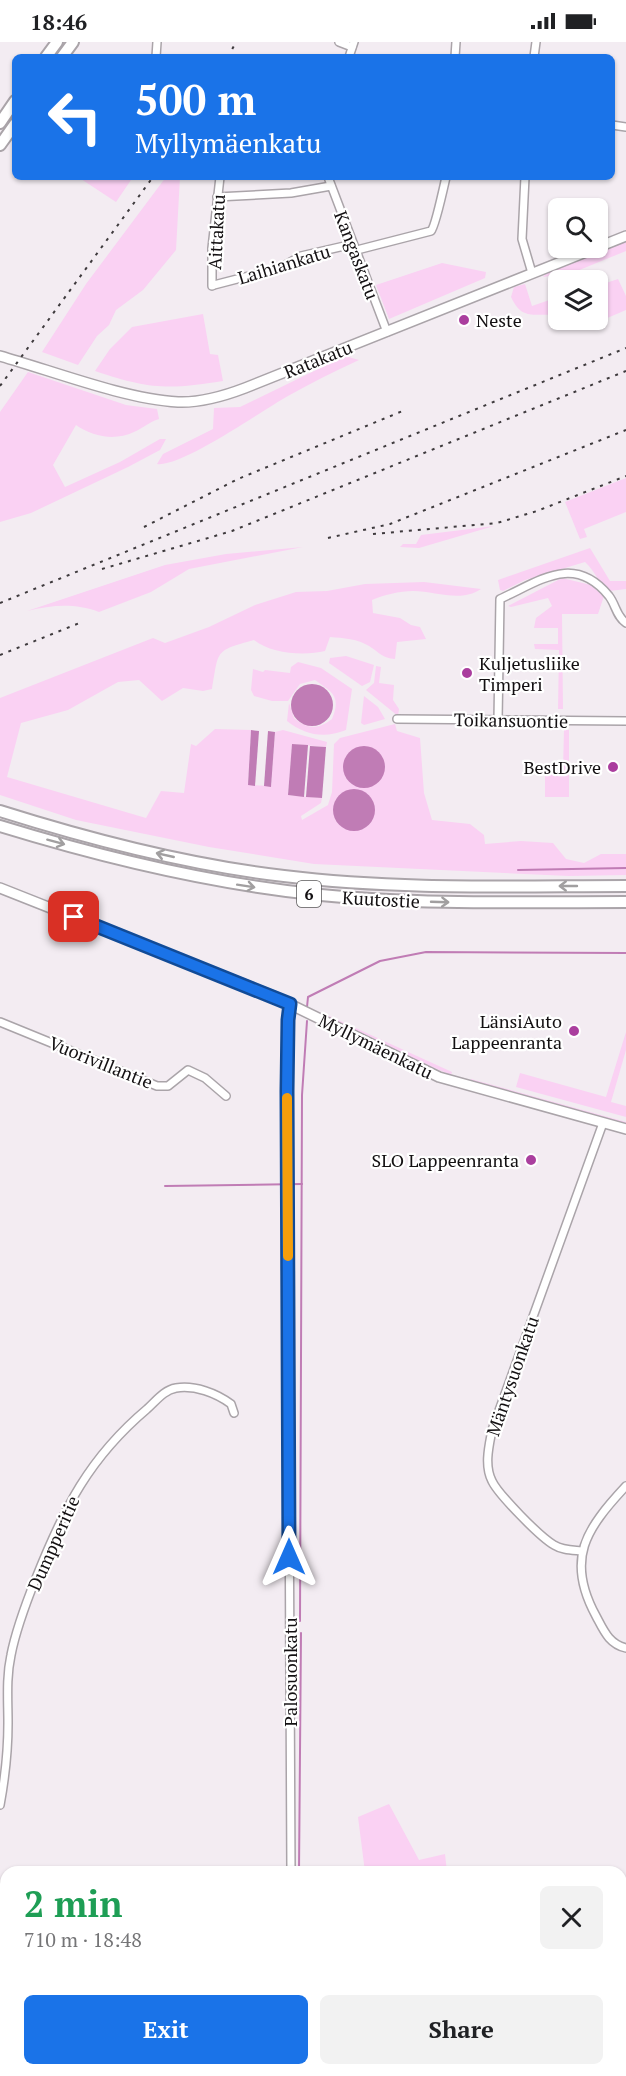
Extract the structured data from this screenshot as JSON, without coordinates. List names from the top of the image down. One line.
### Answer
{"streets":{"main road":["Ratakatu","6","Kuutostie","Myllymäenkatu"],"street":["Aittakatu","Kangaskatu","Laihiankatu","Toikansuontie","Vuorivillantie","Mäntysuonkatu","Dumpperitie","Palosuonkatu"]},"crossings":[["Aittakatu","Laihiankatu"],["Kangaskatu","Laihiankatu"],["Kangaskatu","Ratakatu"],["Myllymäenkatu","Mäntysuonkatu"],["Myllymäenkatu","Palosuonkatu"]],"places":["Neste","Kuljetusliike Timperi","BestDrive","LänsiAuto Lappeenranta","SLO Lappeenranta"],"page":{"status":"18:46","turn":["500 m","Myllymäenkatu"],"heading":["2 min","710 m · 18:48"],"buttons":["Exit","Share"]}}
